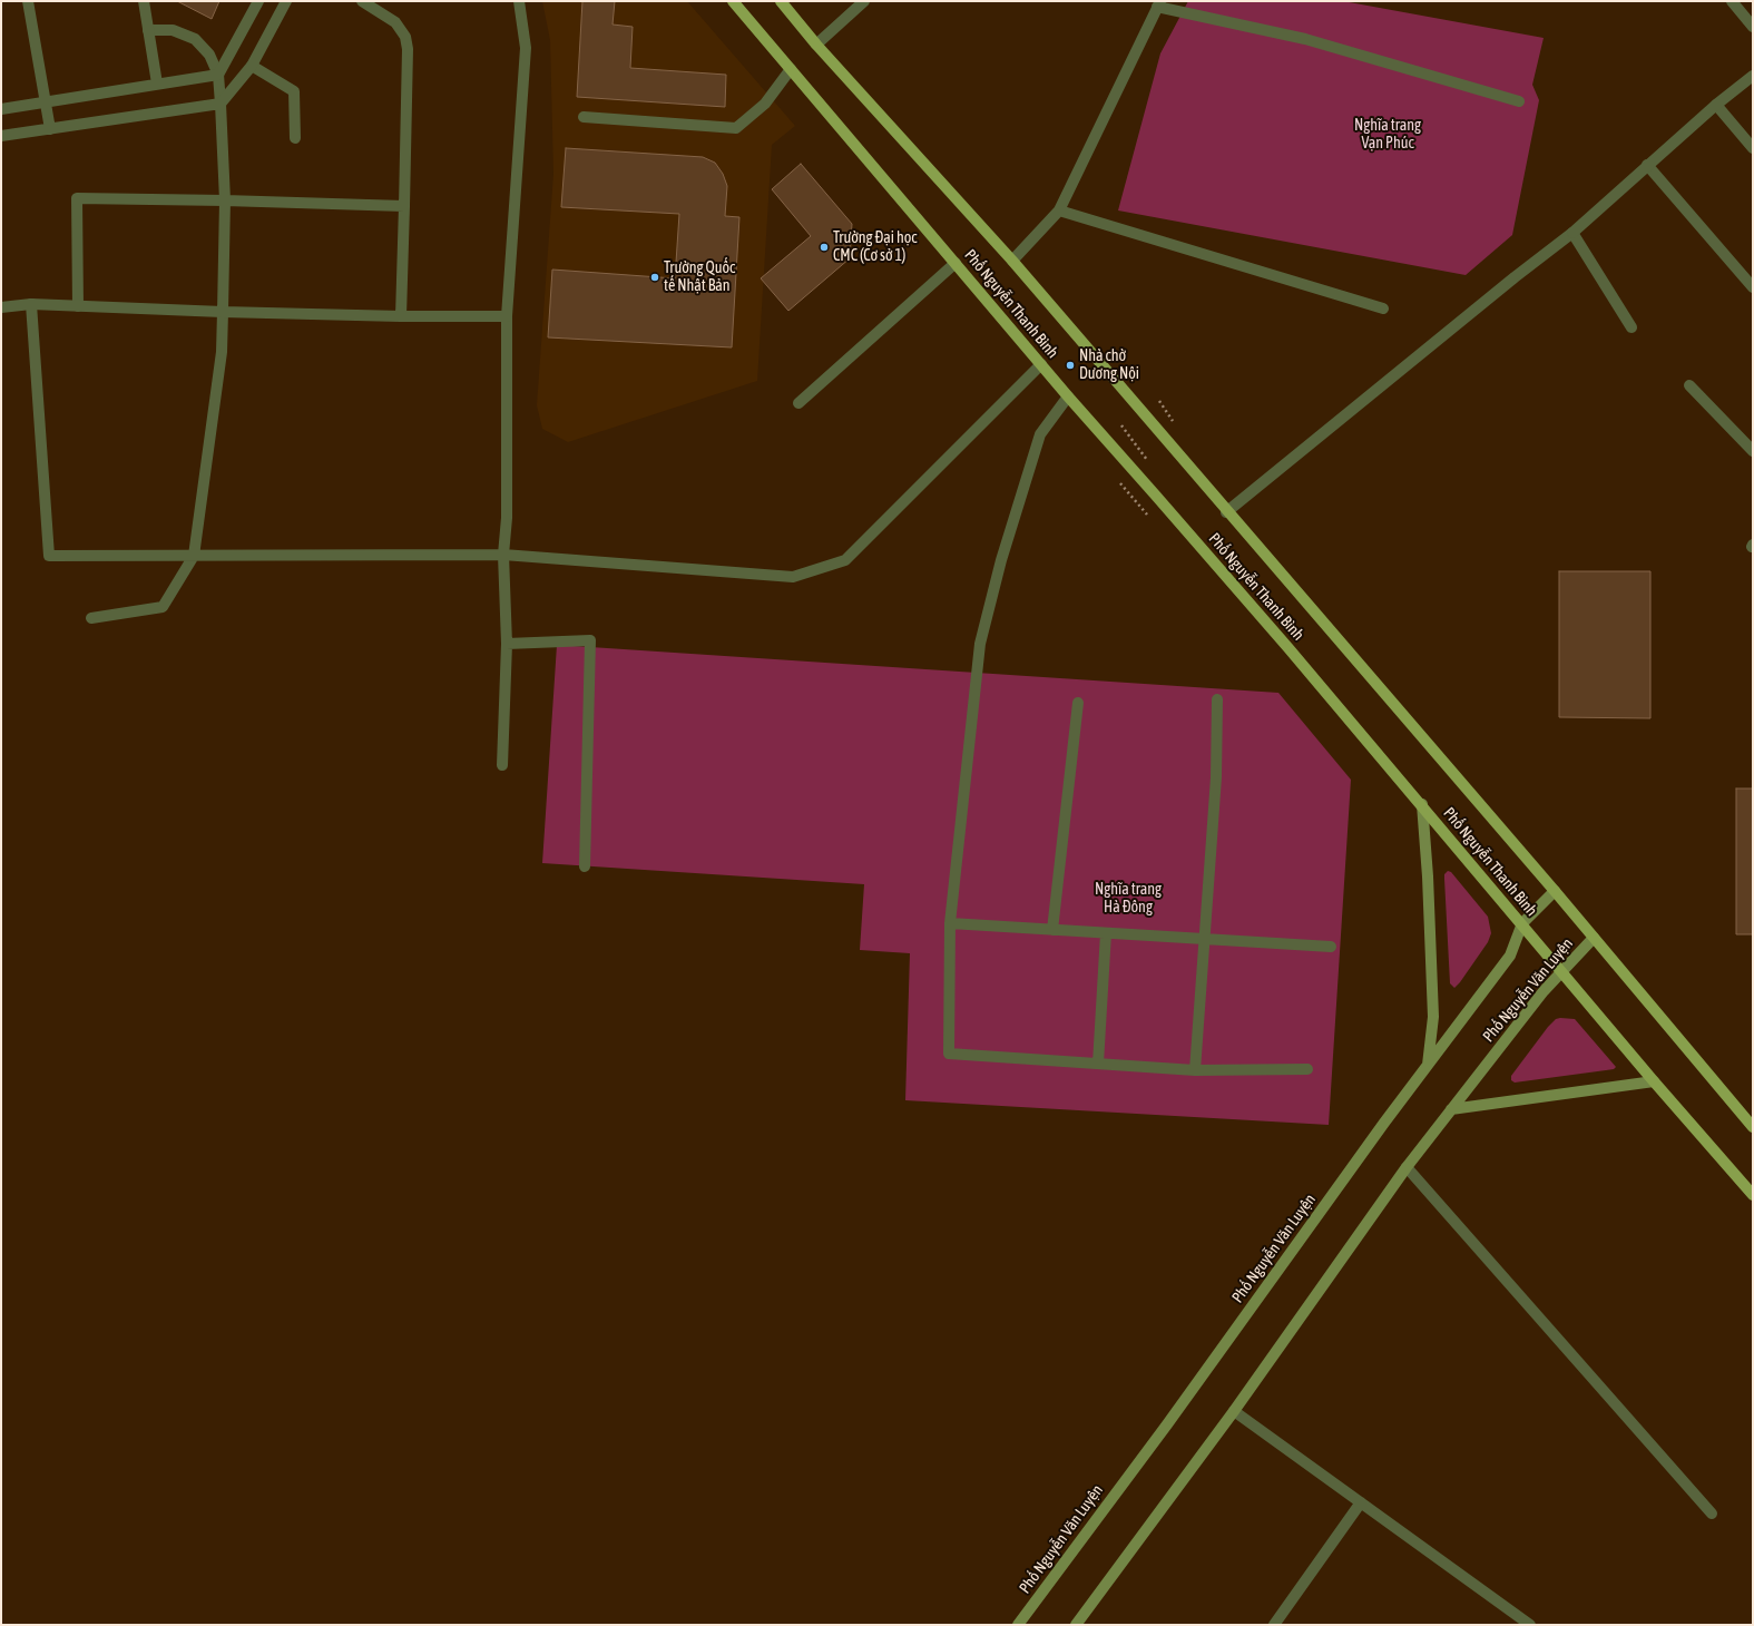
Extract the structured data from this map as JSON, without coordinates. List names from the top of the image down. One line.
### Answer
{"streets":{"main road":["Phố Nguyễn Thanh Bình","Phố Nguyễn Văn Luyện"]},"crossings":[["Phố Nguyễn Thanh Bình","Phố Nguyễn Văn Luyện"]],"parks":["Nghĩa trang Vạn Phúc","Nghĩa trang Hà Đông"],"places":["Trường Đại học CMC (Cơ sở 1)","Trường Quốc tế Nhật Bản","Nhà chờ Dương Nội"]}
